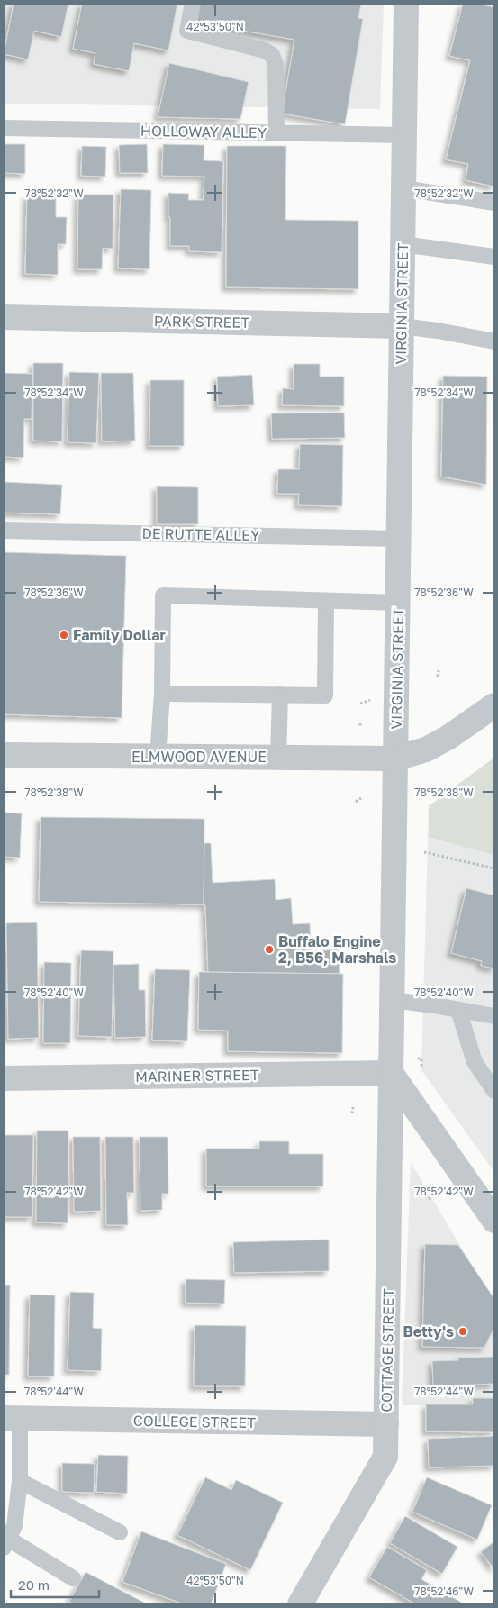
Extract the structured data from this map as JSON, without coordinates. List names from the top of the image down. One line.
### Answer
{"streets":{"street":["VIRGINIA STREET","PARK STREET","ELMWOOD AVENUE","MARINER STREET","COTTAGE STREET","COLLEGE STREET"],"lane":["HOLLOWAY ALLEY","DE RUTTE ALLEY"]},"crossings":[["HOLLOWAY ALLEY","VIRGINIA STREET"],["VIRGINIA STREET","PARK STREET"],["VIRGINIA STREET","DE RUTTE ALLEY"],["VIRGINIA STREET","ELMWOOD AVENUE"],["VIRGINIA STREET","MARINER STREET"],["VIRGINIA STREET","COTTAGE STREET"],["MARINER STREET","COTTAGE STREET"],["COTTAGE STREET","COLLEGE STREET"]],"places":["Family Dollar","Buffalo Engine 2, B56, Marshals","Betty's"],"scale_bar":"20 m","coordinates":["42°53'50\"N","78°52'32\"W","78°52'34\"W","78°52'36\"W","78°52'38\"W","78°52'40\"W","78°52'42\"W","78°52'44\"W","78°52'46\"W"]}
